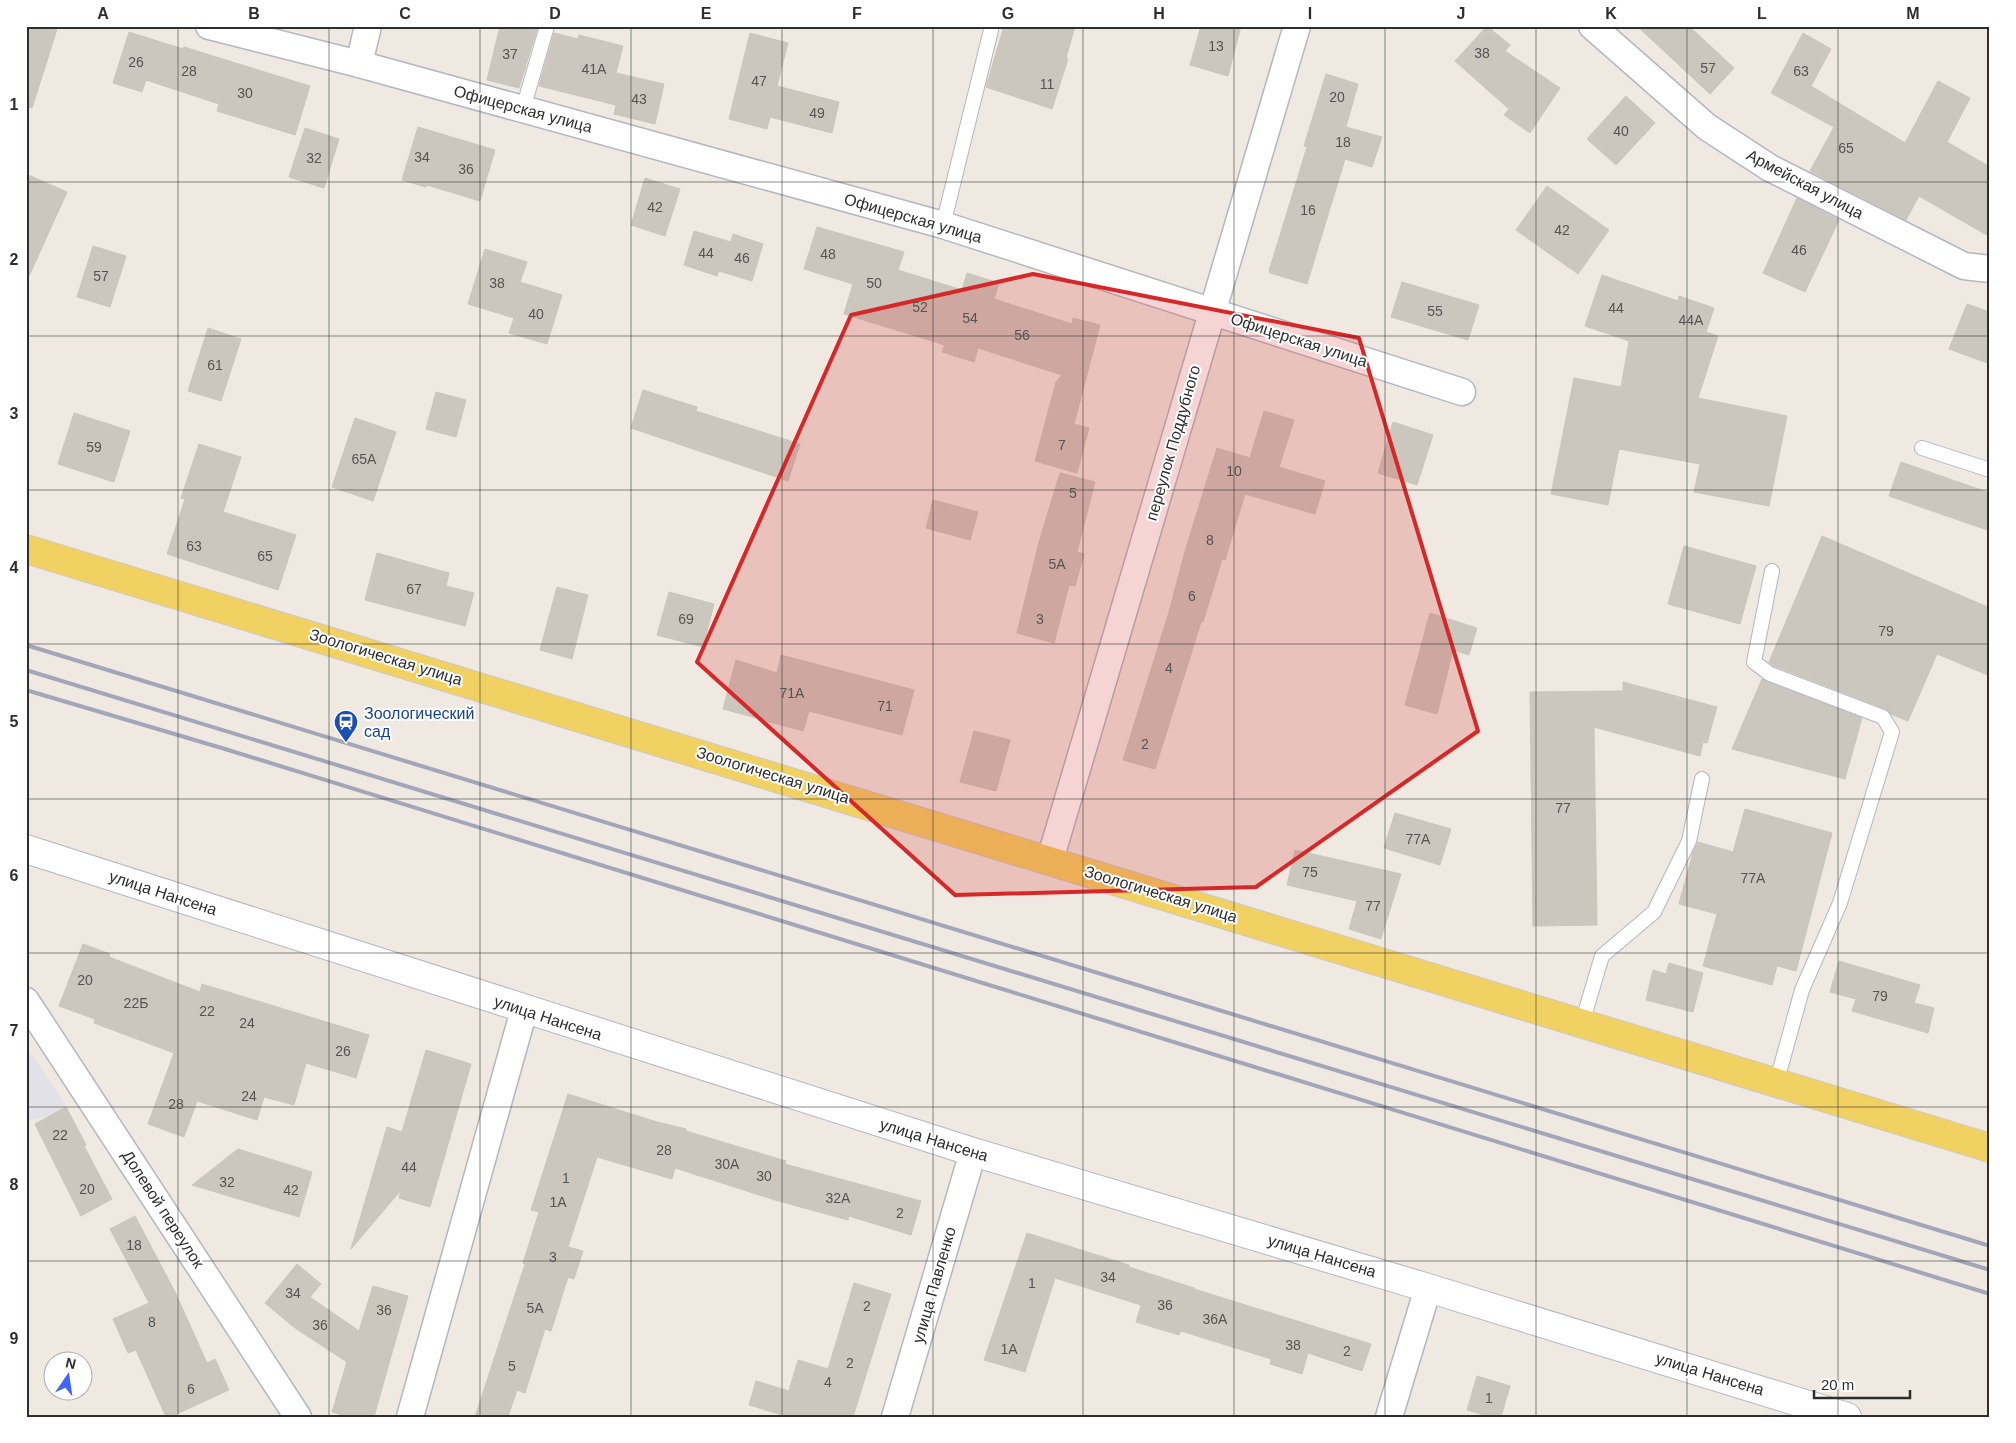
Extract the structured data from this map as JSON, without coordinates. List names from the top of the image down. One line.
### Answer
{"streets":{"main road":["Зоологическая улица","улица Нансена"],"street":["Офицерская улица","Армейская улица","переулок Поддубного","Долевой переулок","улица Павленко"]},"crossings":[["Офицерская улица","переулок Поддубного"],["переулок Поддубного","Зоологическая улица"],["улица Нансена","улица Павленко"]],"places":{"station":["Зоологический сад"]},"house_numbers":["13","38","37","26","57","41А","28","63","47","11","30","20","43","49","40","18","65","34","32","36","42","16","42","46","44","48","46","57","38","50","52","44","55","40","54","44А","56","61","7","59","65А","10","5","8","63","65","5А","67","6","69","3","79","4","71А","71","2","77","77А","75","77А","77","20","79","22Б","22","24","26","24","28","22","28","30А","44","30","1","32","20","42","32А","1А","2","18","3","34","1","34","36","2","5А","36","36А","8","36","38","1А","2","2","5","4","6","1"],"scale_bar":"20 m","north":"top","grid":{"columns":["A","B","C","D","E","F","G","H","I","J","K","L","M"],"rows":["1","2","3","4","5","6","7","8","9"]}}
